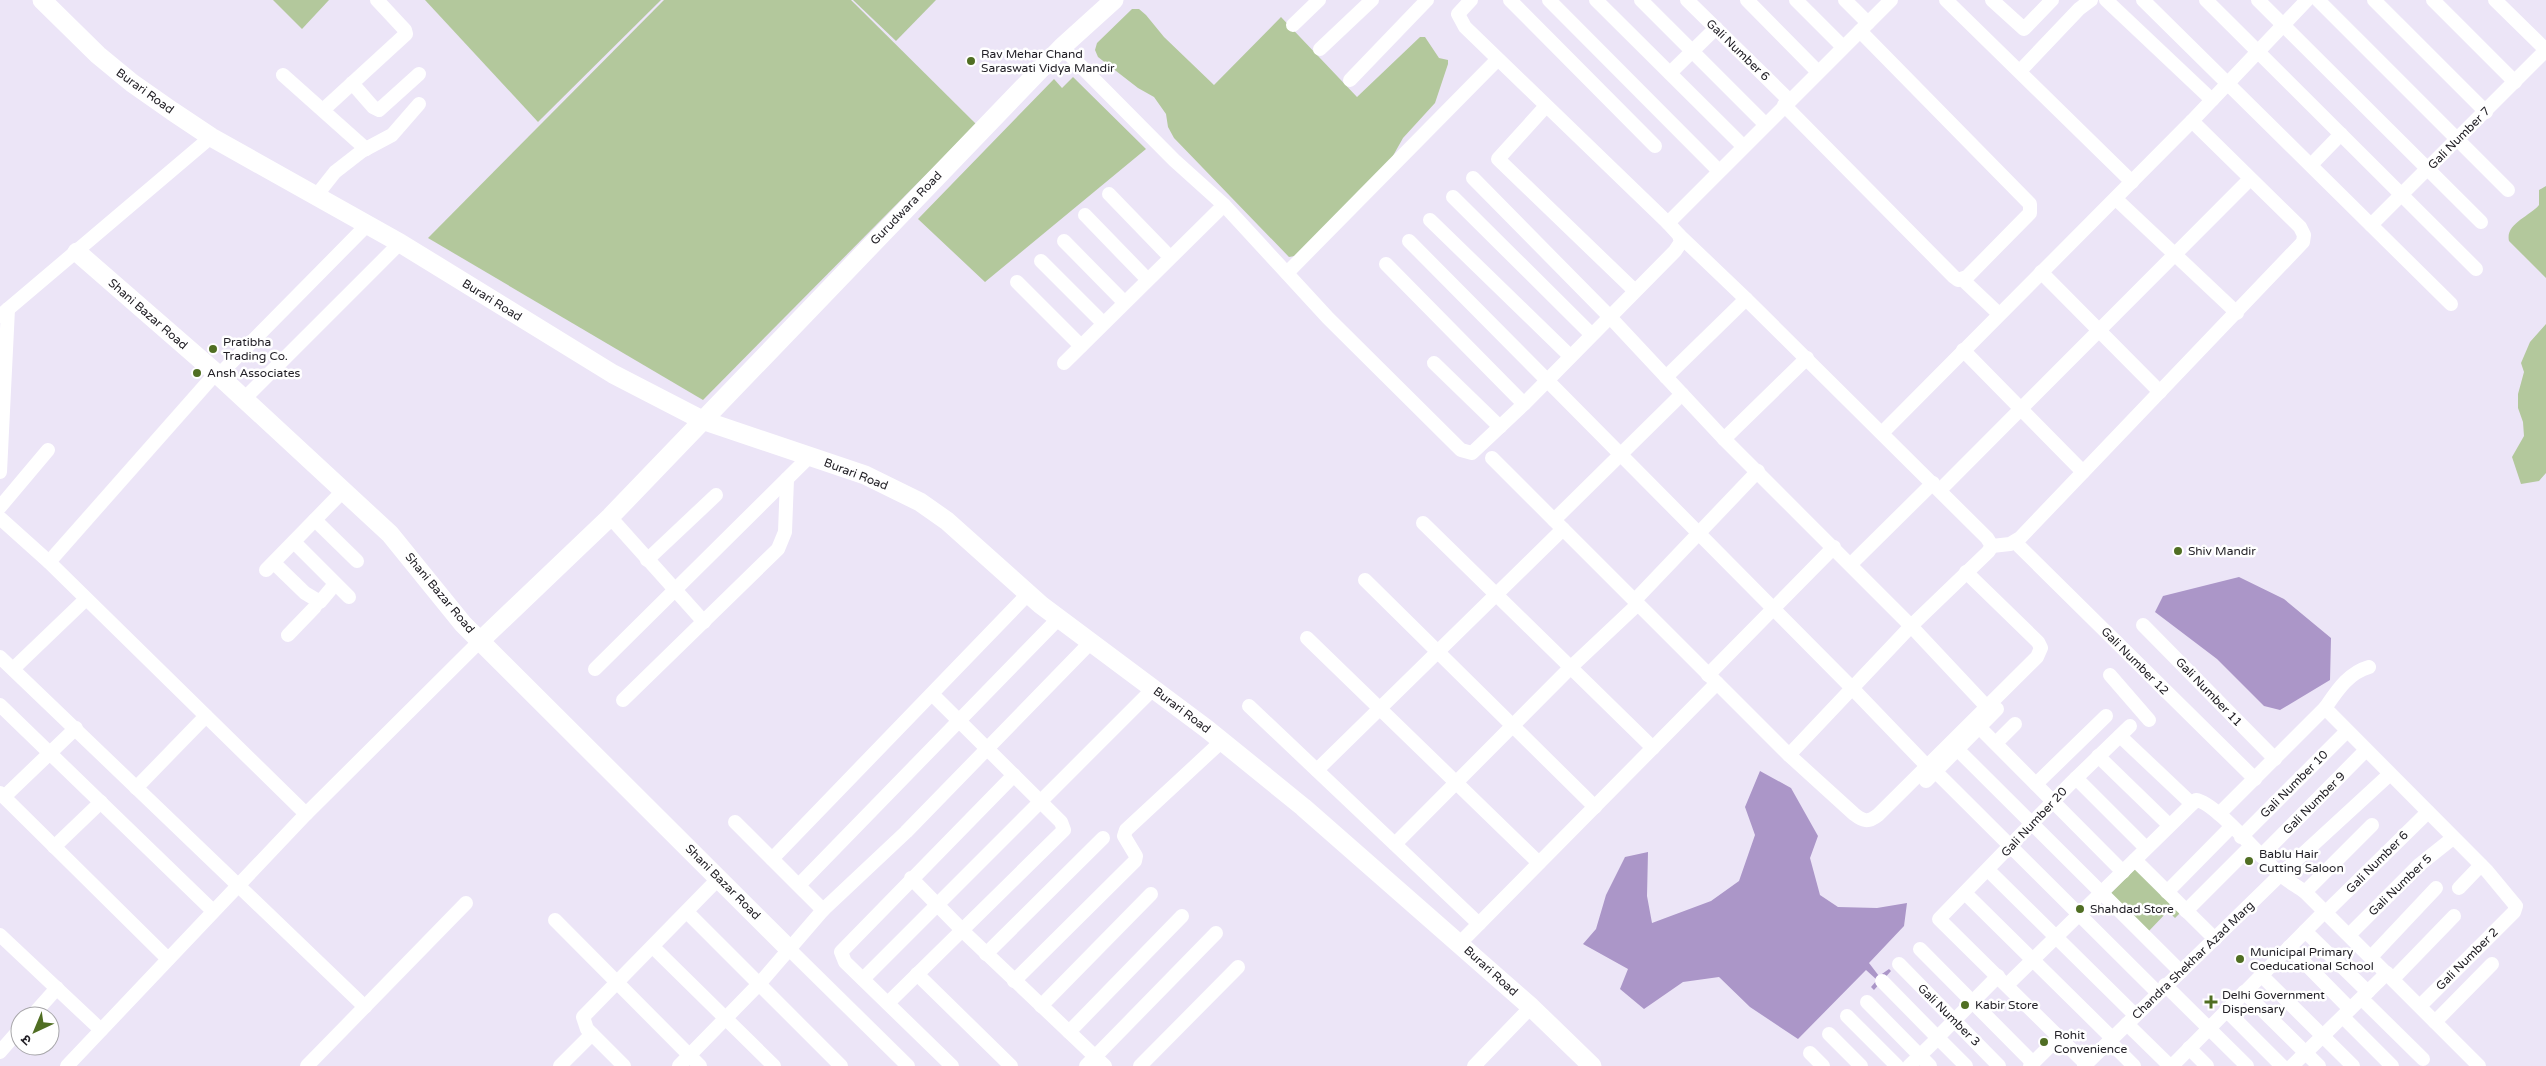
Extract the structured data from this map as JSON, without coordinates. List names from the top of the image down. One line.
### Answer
{"streets":{"street":["Gali Number 6","Burari Road","Gali Number 7","Gurudwara Road","Shani Bazar Road","Gali Number 12","Gali Number 11","Gali Number 10","Gali Number 9","Gali Number 20","Gali Number 5","Gali Number 2","Chandra Shekhar Azad Marg","Gali Number 3"]},"crossings":[["Burari Road","Gurudwara Road"],["Gurudwara Road","Shani Bazar Road"],["Gali Number 10","Gali Number 9"]],"places":{"other":["Rav Mehar Chand Saraswati Vidya Mandir","Pratibha Trading Co.","Ansh Associates","Shiv Mandir","Bablu Hair Cutting Saloon","Shahdad Store","Municipal Primary Coeducational School","Kabir Store","Rohit Convenience"],"health":["Delhi Government Dispensary"]},"north":"bottom left"}
